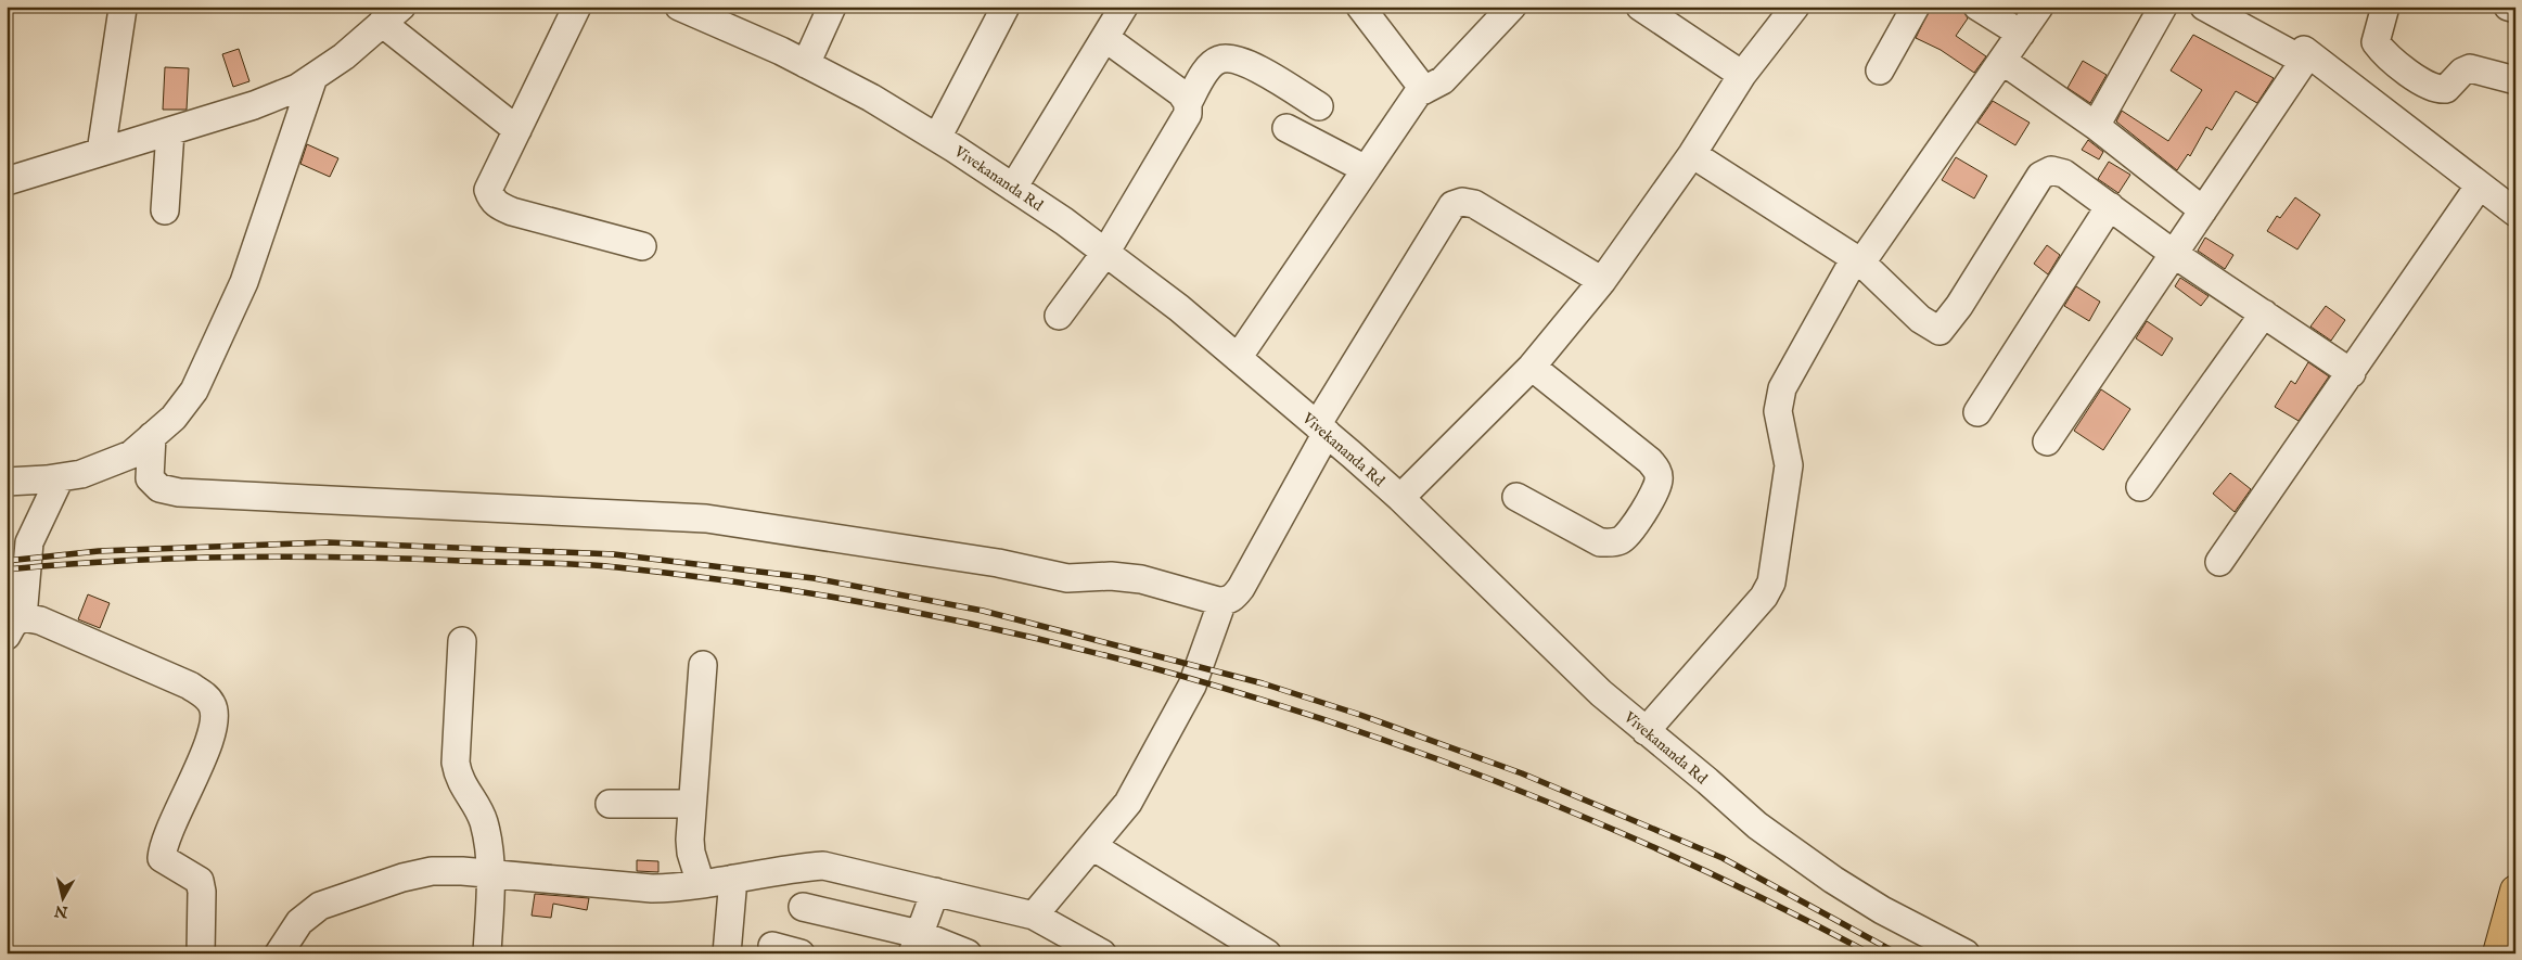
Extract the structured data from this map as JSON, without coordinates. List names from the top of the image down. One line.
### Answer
{"streets":{"street":["Vivekananda Rd"]},"north":"bottom"}
